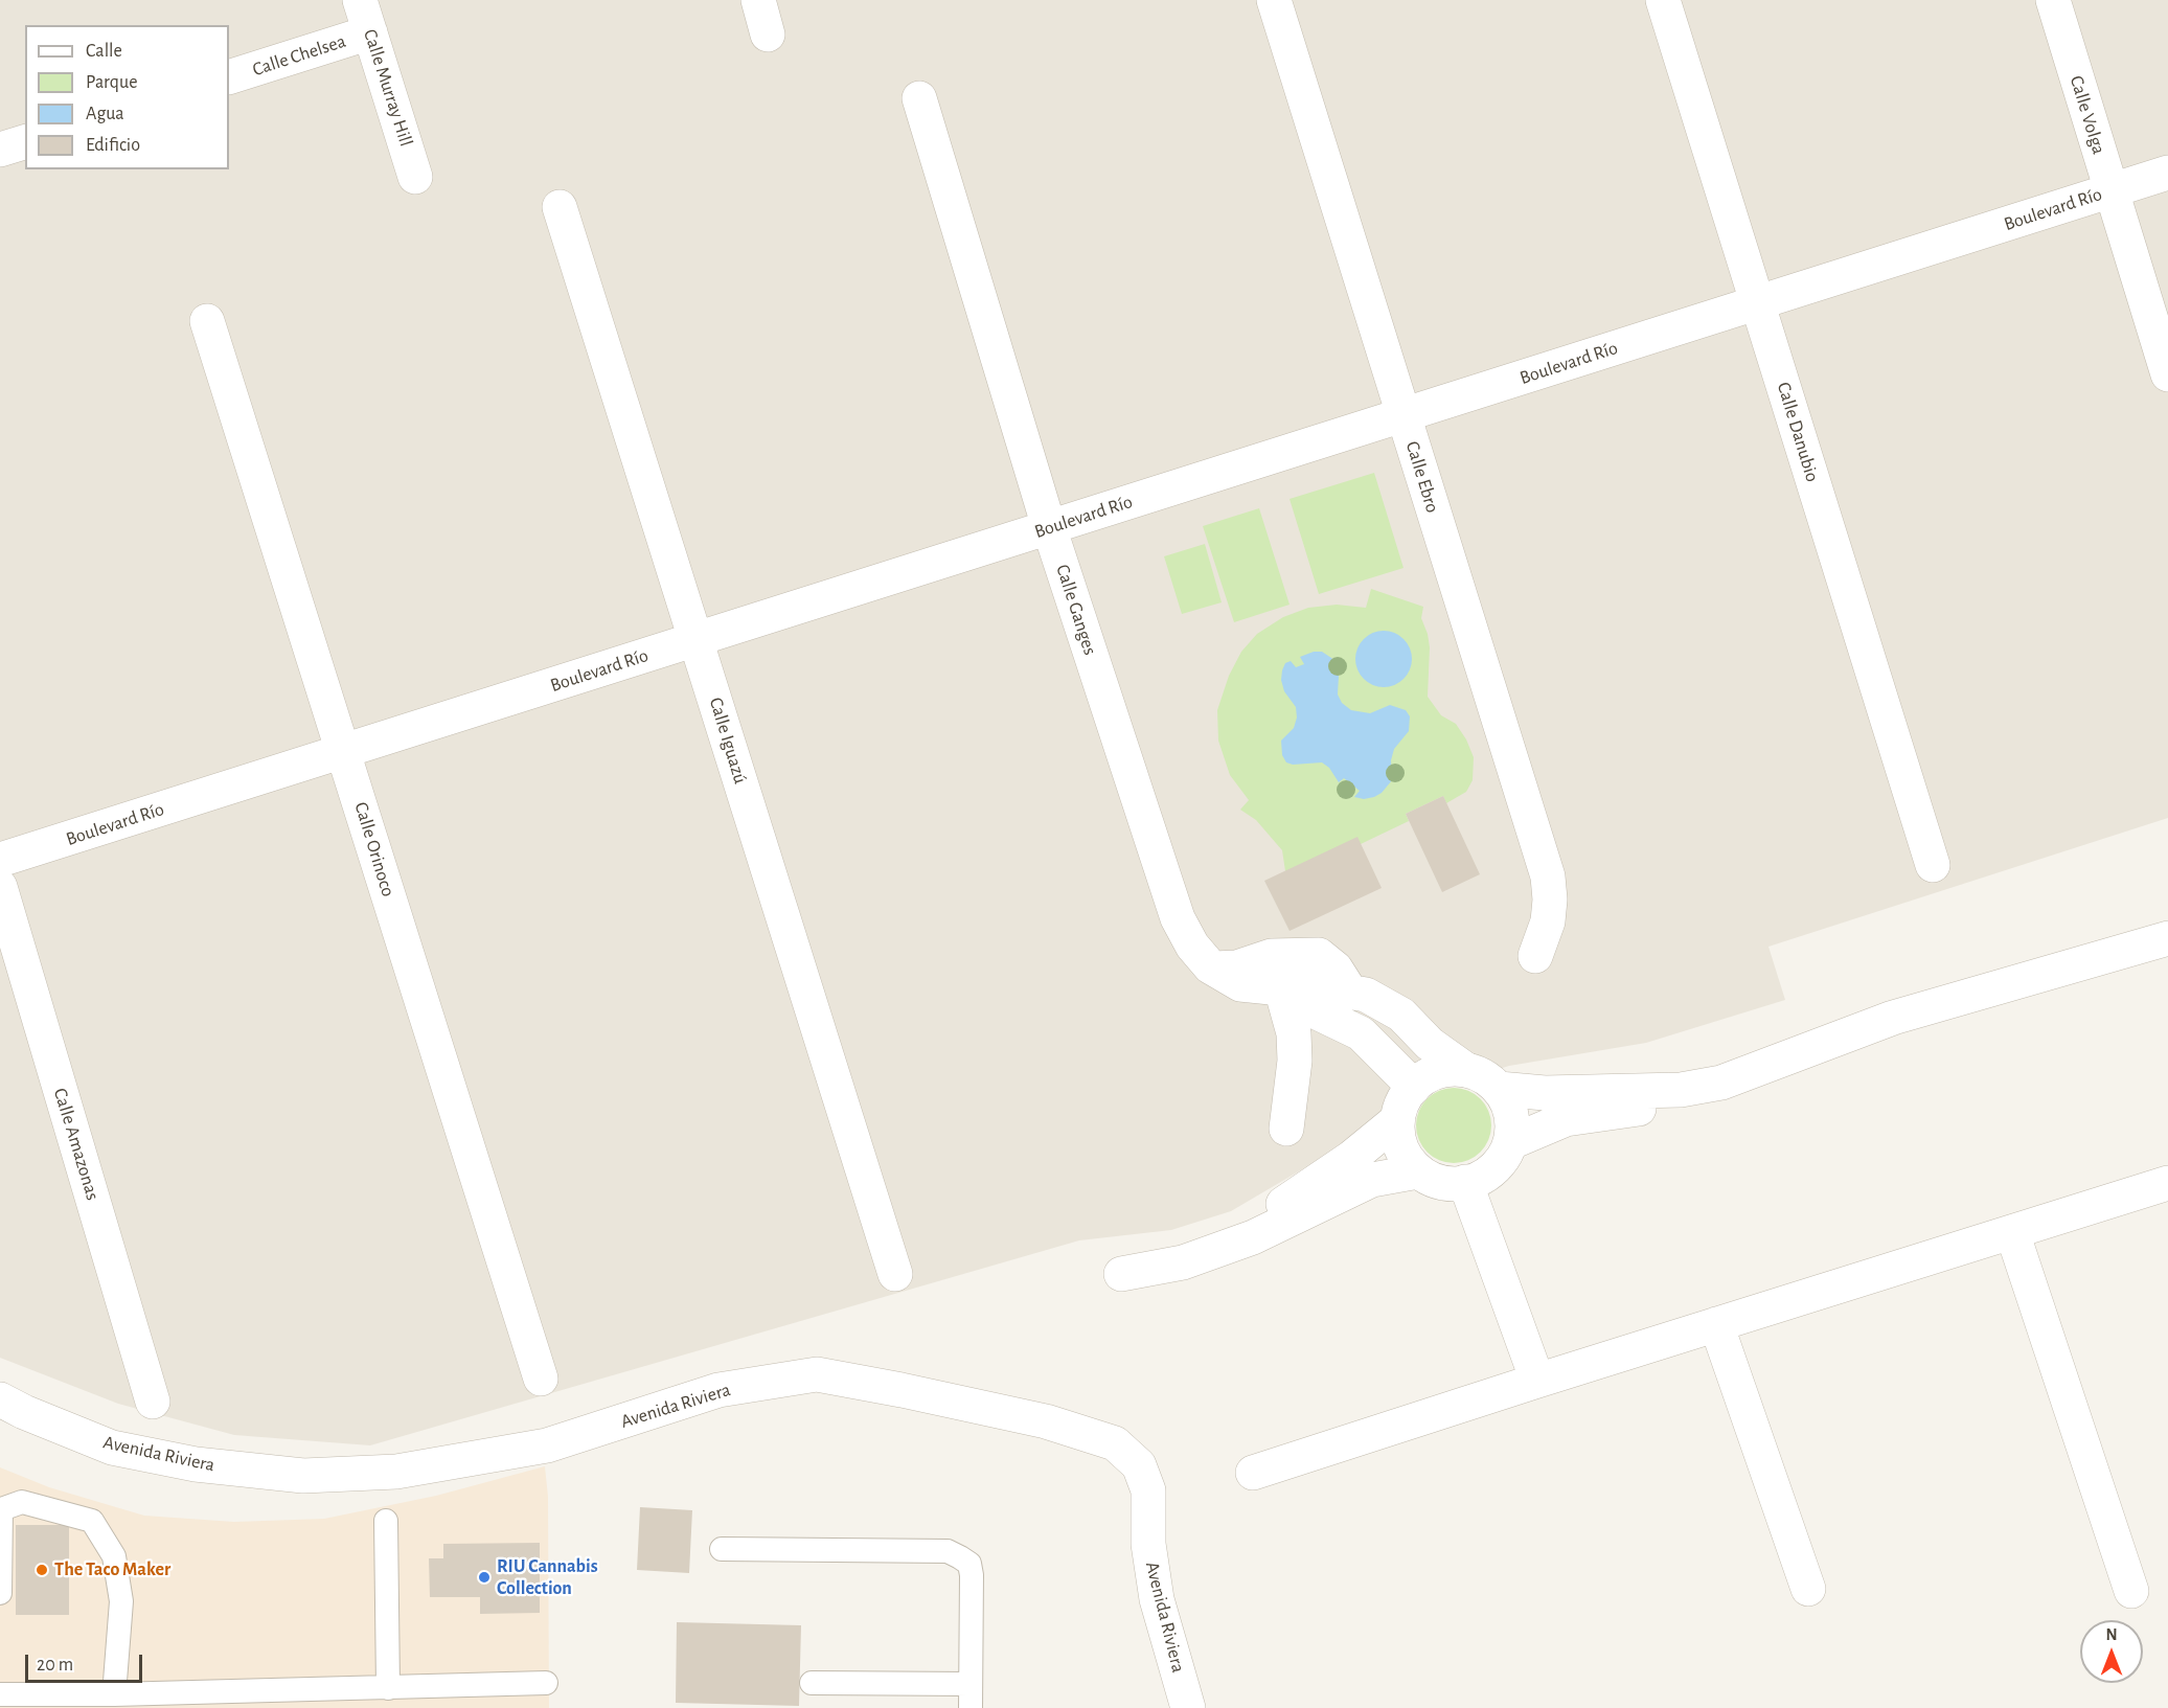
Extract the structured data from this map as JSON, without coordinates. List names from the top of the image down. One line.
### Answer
{"streets":{"street":["Calle Chelsea","Calle Murray Hill","Calle Volga","Boulevard Río","Calle Danubio","Calle Ebro","Calle Ganges","Calle Iguazú","Calle Orinoco","Calle Amazonas","Avenida Riviera"]},"crossings":[["Calle Chelsea","Calle Murray Hill"],["Calle Volga","Boulevard Río"],["Boulevard Río","Calle Danubio"],["Boulevard Río","Calle Ebro"],["Boulevard Río","Calle Ganges"],["Boulevard Río","Calle Iguazú"],["Boulevard Río","Calle Orinoco"]],"places":["The Taco Maker","RIU Cannabis Collection"],"legend":["Calle","Parque","Agua","Edificio"],"scale_bar":"20 m","north":"top"}
